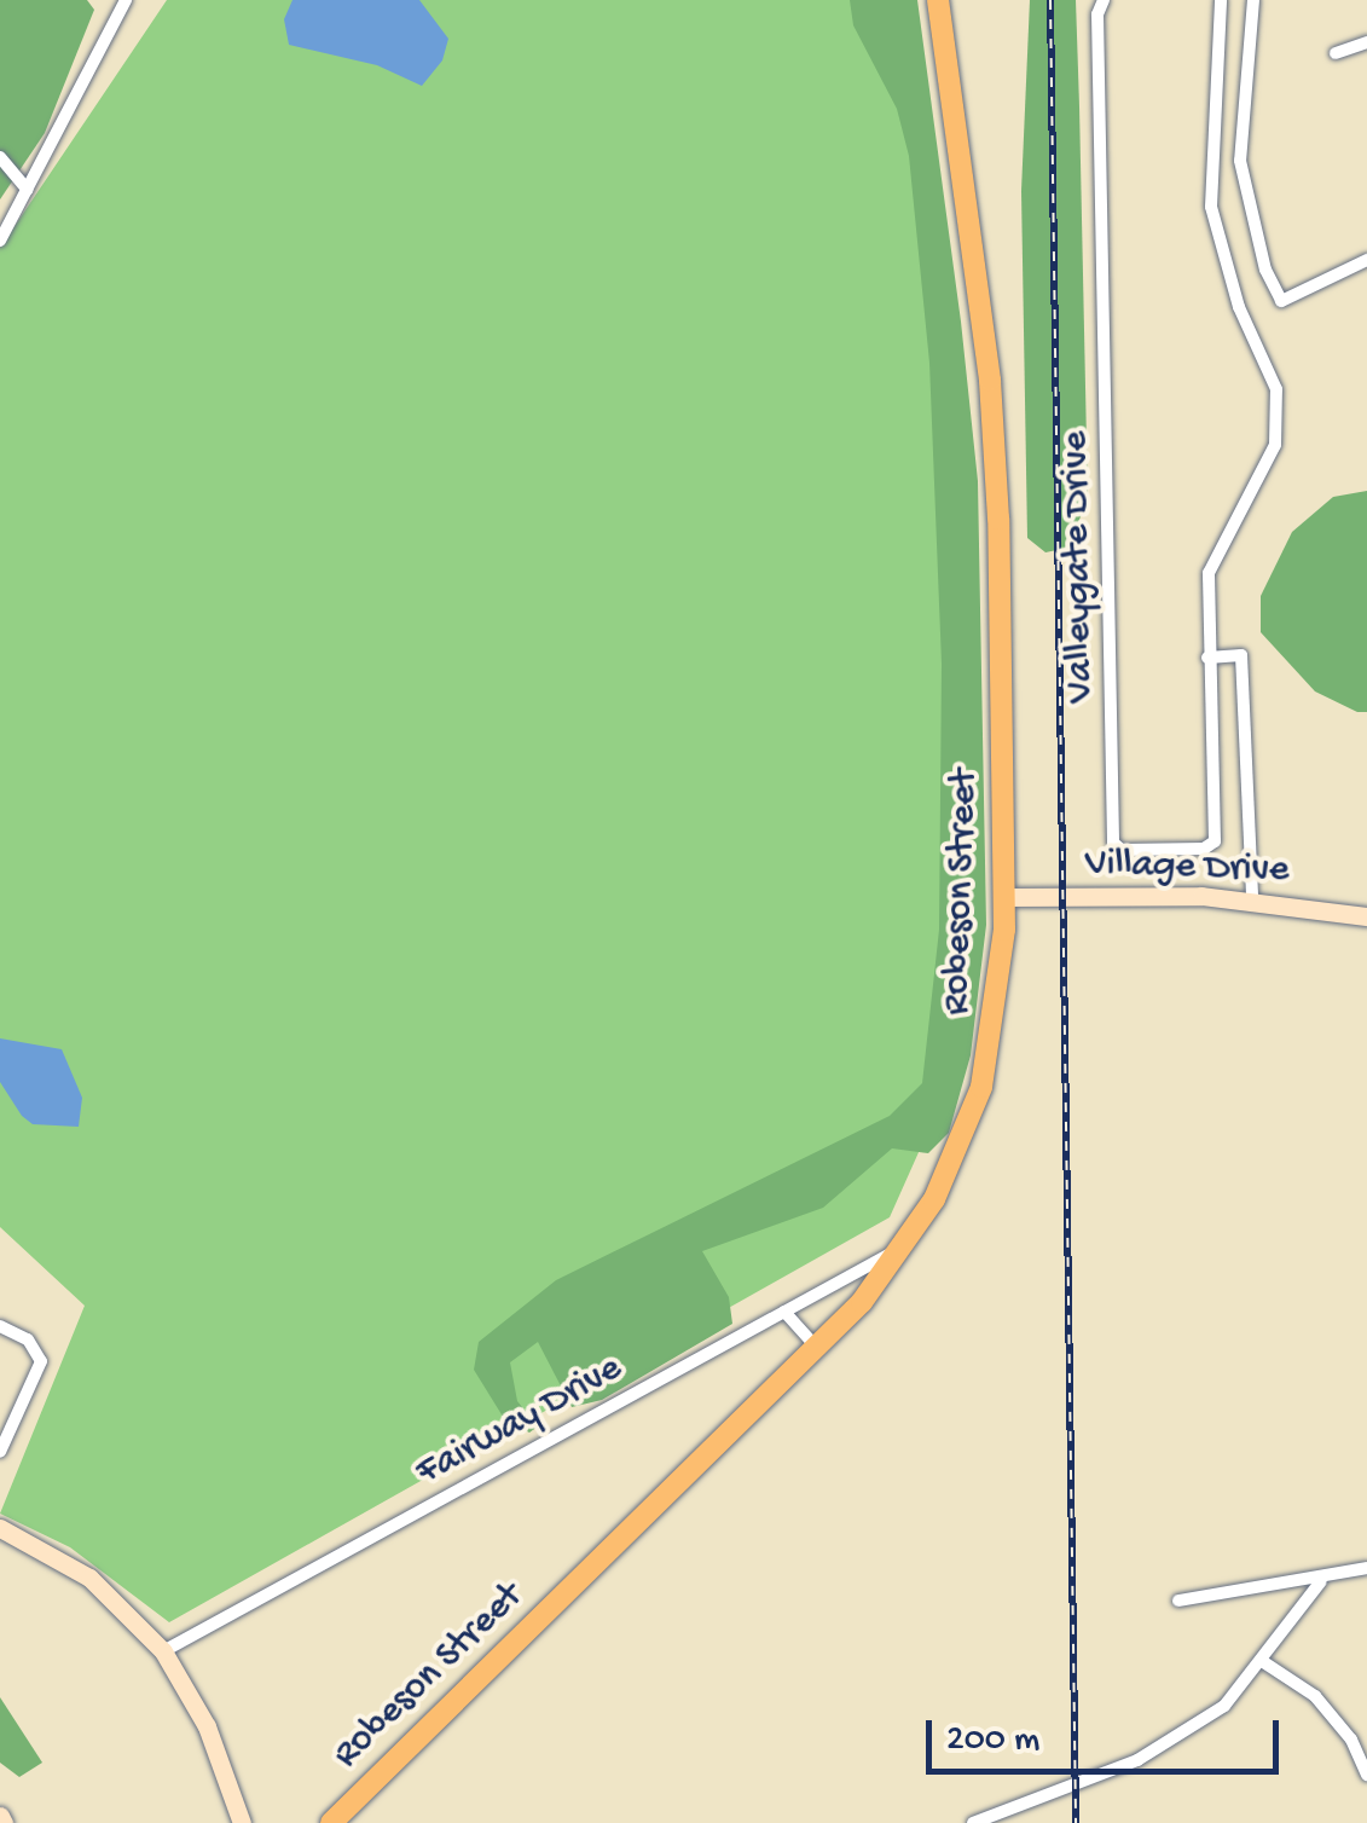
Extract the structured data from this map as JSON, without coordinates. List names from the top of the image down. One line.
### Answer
{"streets":{"main road":["Village Drive","Robeson Street"],"street":["Valleygate Drive","Fairway Drive"]},"crossings":[["Village Drive","Robeson Street"],["Robeson Street","Fairway Drive"]],"scale_bar":"200 m"}
